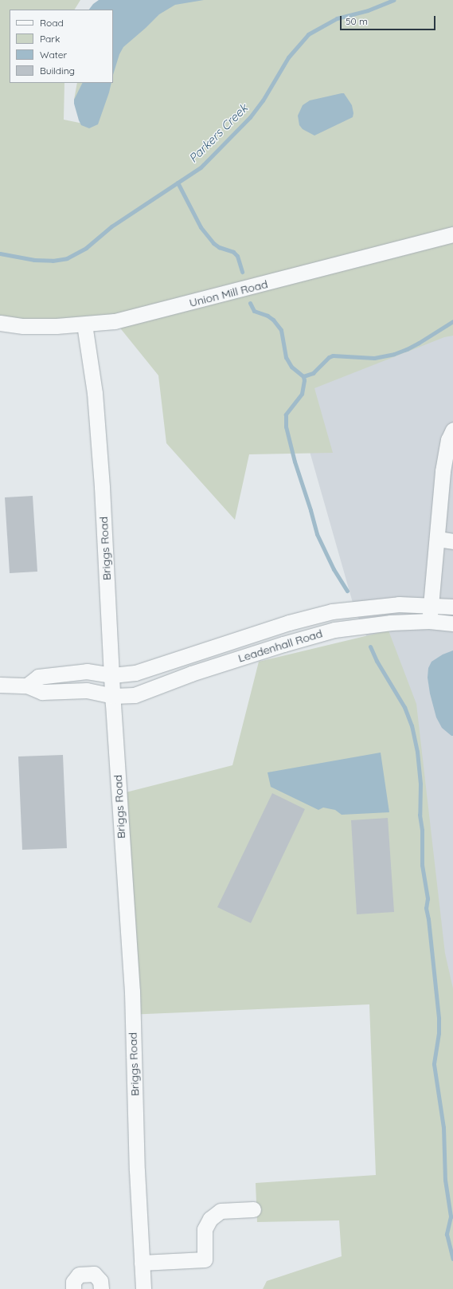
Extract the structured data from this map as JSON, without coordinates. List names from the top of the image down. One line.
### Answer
{"streets":{"street":["Union Mill Road","Briggs Road","Leadenhall Road"]},"crossings":[["Union Mill Road","Briggs Road"],["Briggs Road","Leadenhall Road"]],"water":["Parkers Creek"],"legend":["Road","Park","Water","Building"],"scale_bar":"50 m"}
